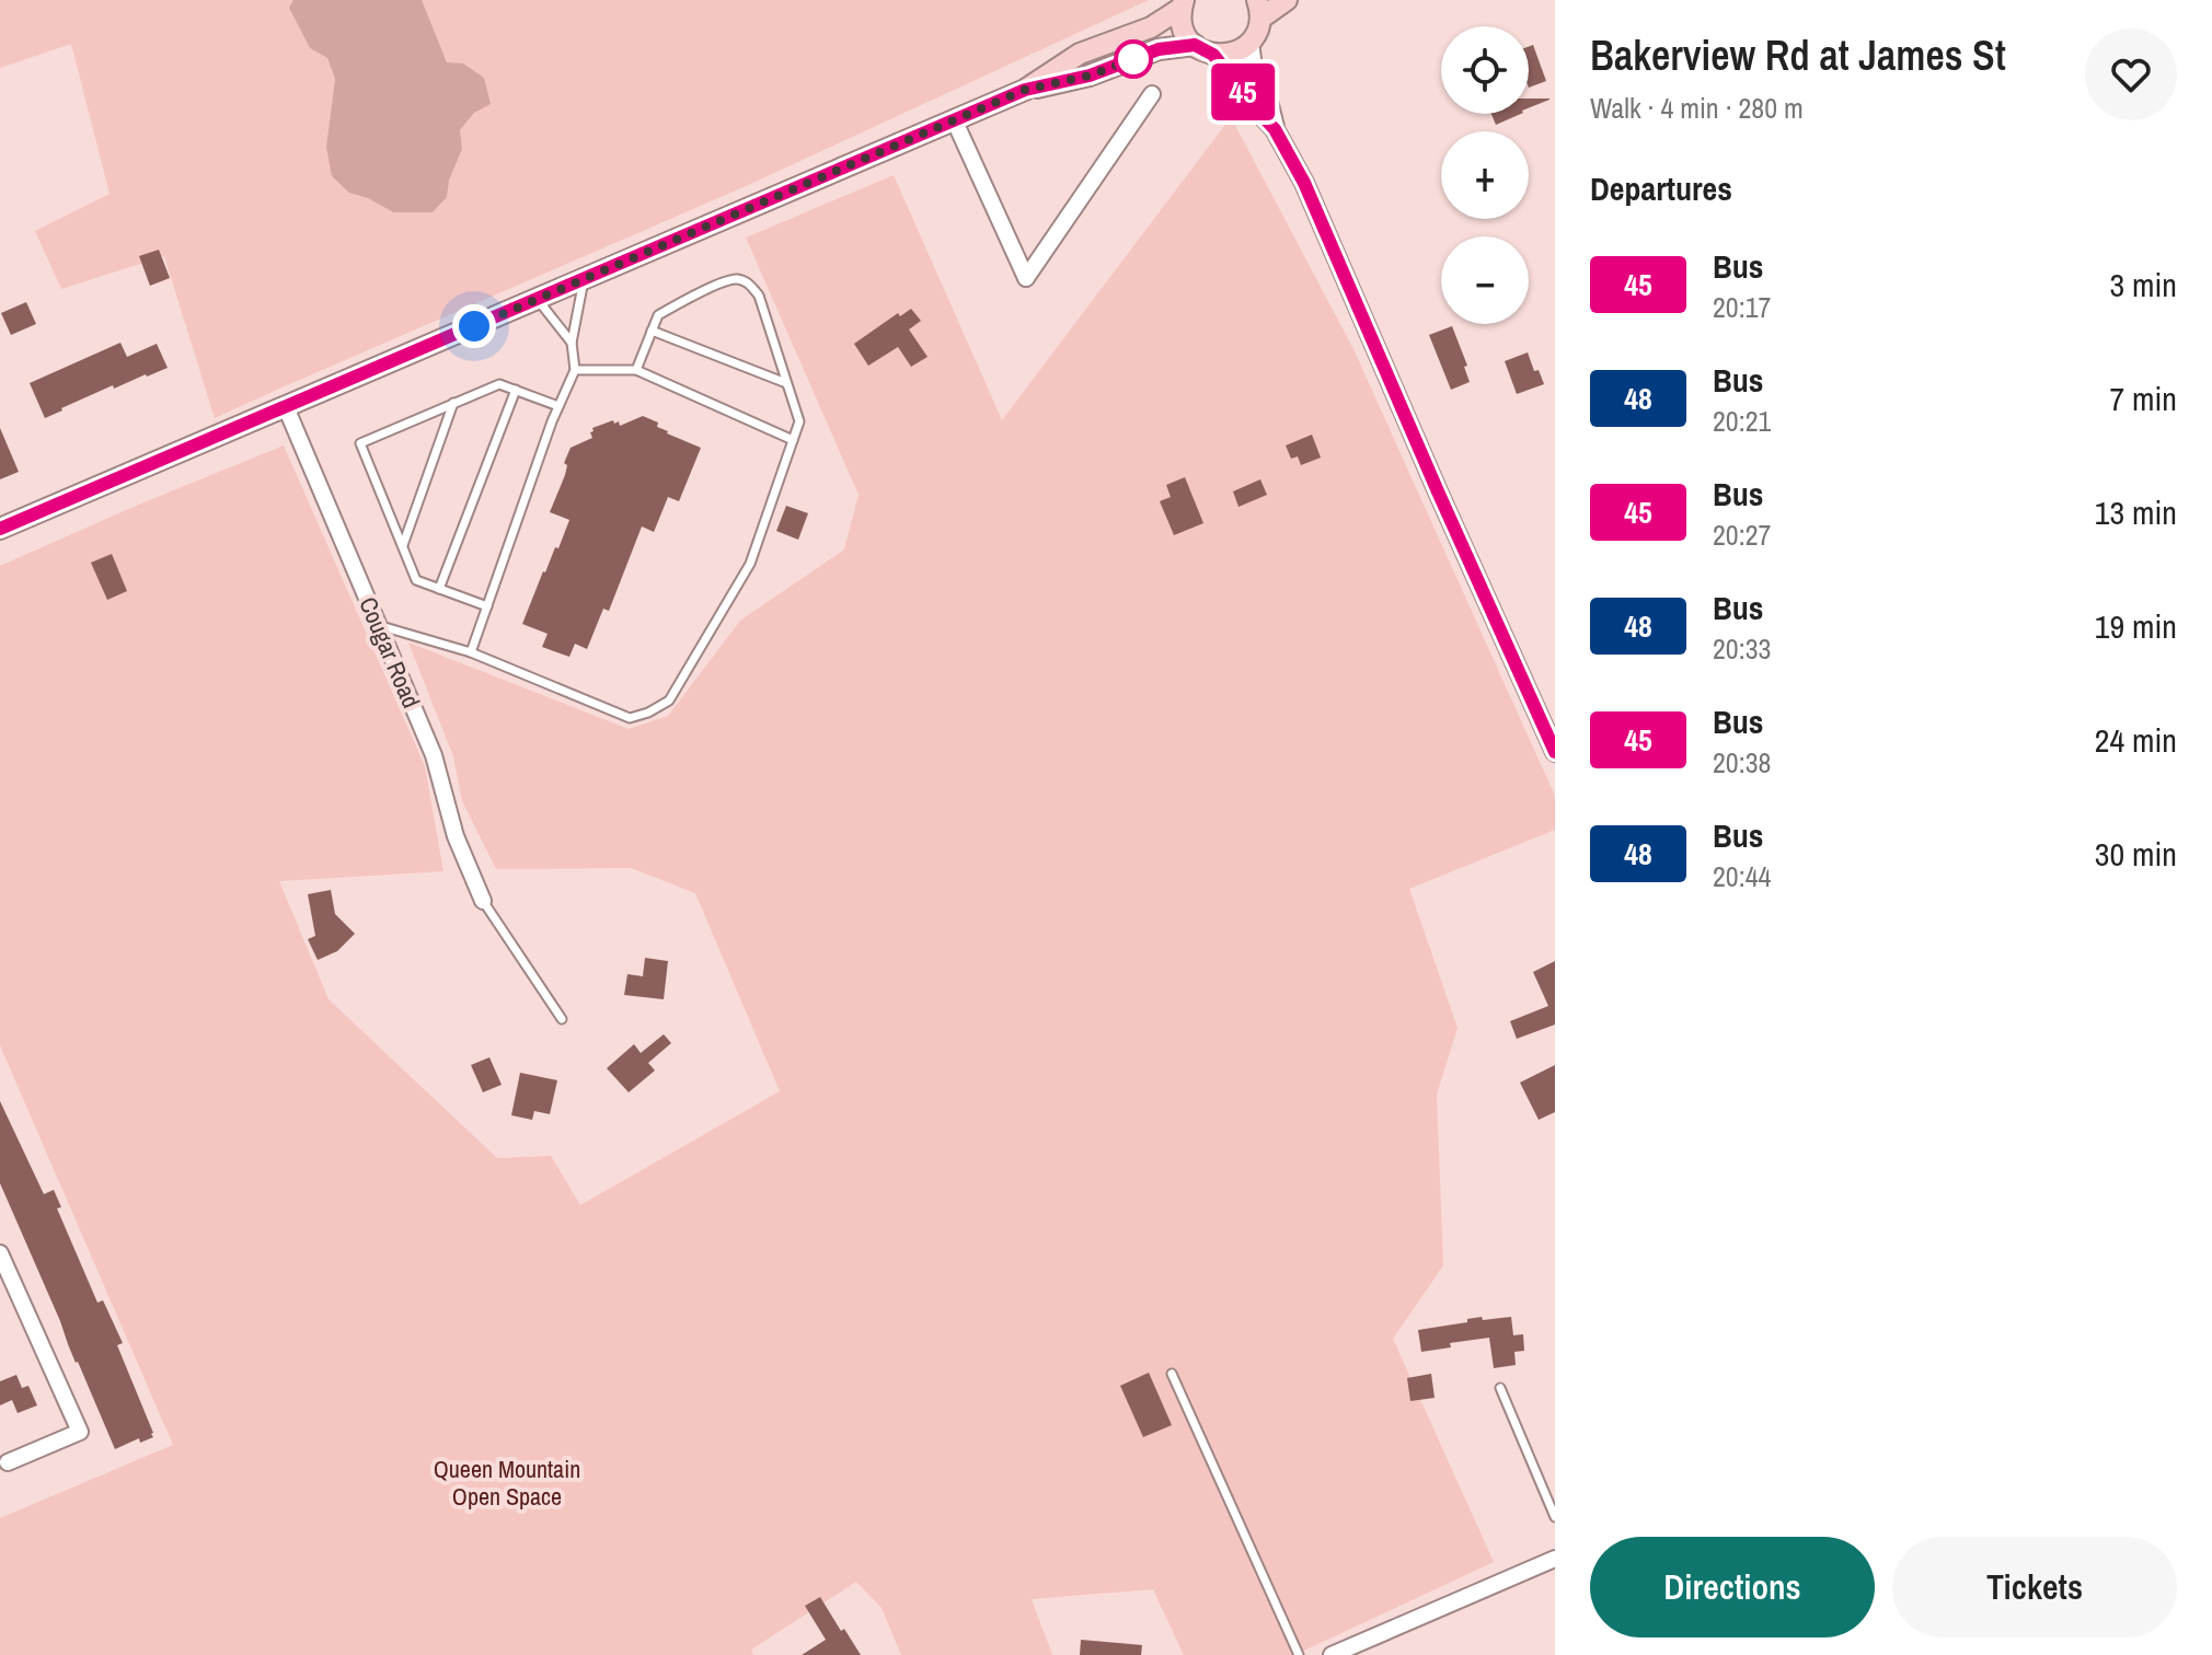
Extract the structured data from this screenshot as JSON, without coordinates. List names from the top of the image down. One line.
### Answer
{"streets":{"street":["Cougar Road"]},"parks":["Queen Mountain Open Space"],"lines":["bus line 45"],"page":{"on_map":"45","heading":[["Bakerview Rd at James St","Walk · 4 min · 280 m"],"Departures"],"map_buttons":["+","−"],"list":[{"mark":"45","name":"Bus","note":"20:17","value":"3 min"},{"mark":"48","name":"Bus","note":"20:21","value":"7 min"},{"mark":"45","name":"Bus","note":"20:27","value":"13 min"},{"mark":"48","name":"Bus","note":"20:33","value":"19 min"},{"mark":"45","name":"Bus","note":"20:38","value":"24 min"},{"mark":"48","name":"Bus","note":"20:44","value":"30 min"}],"buttons":["Directions","Tickets"]}}
